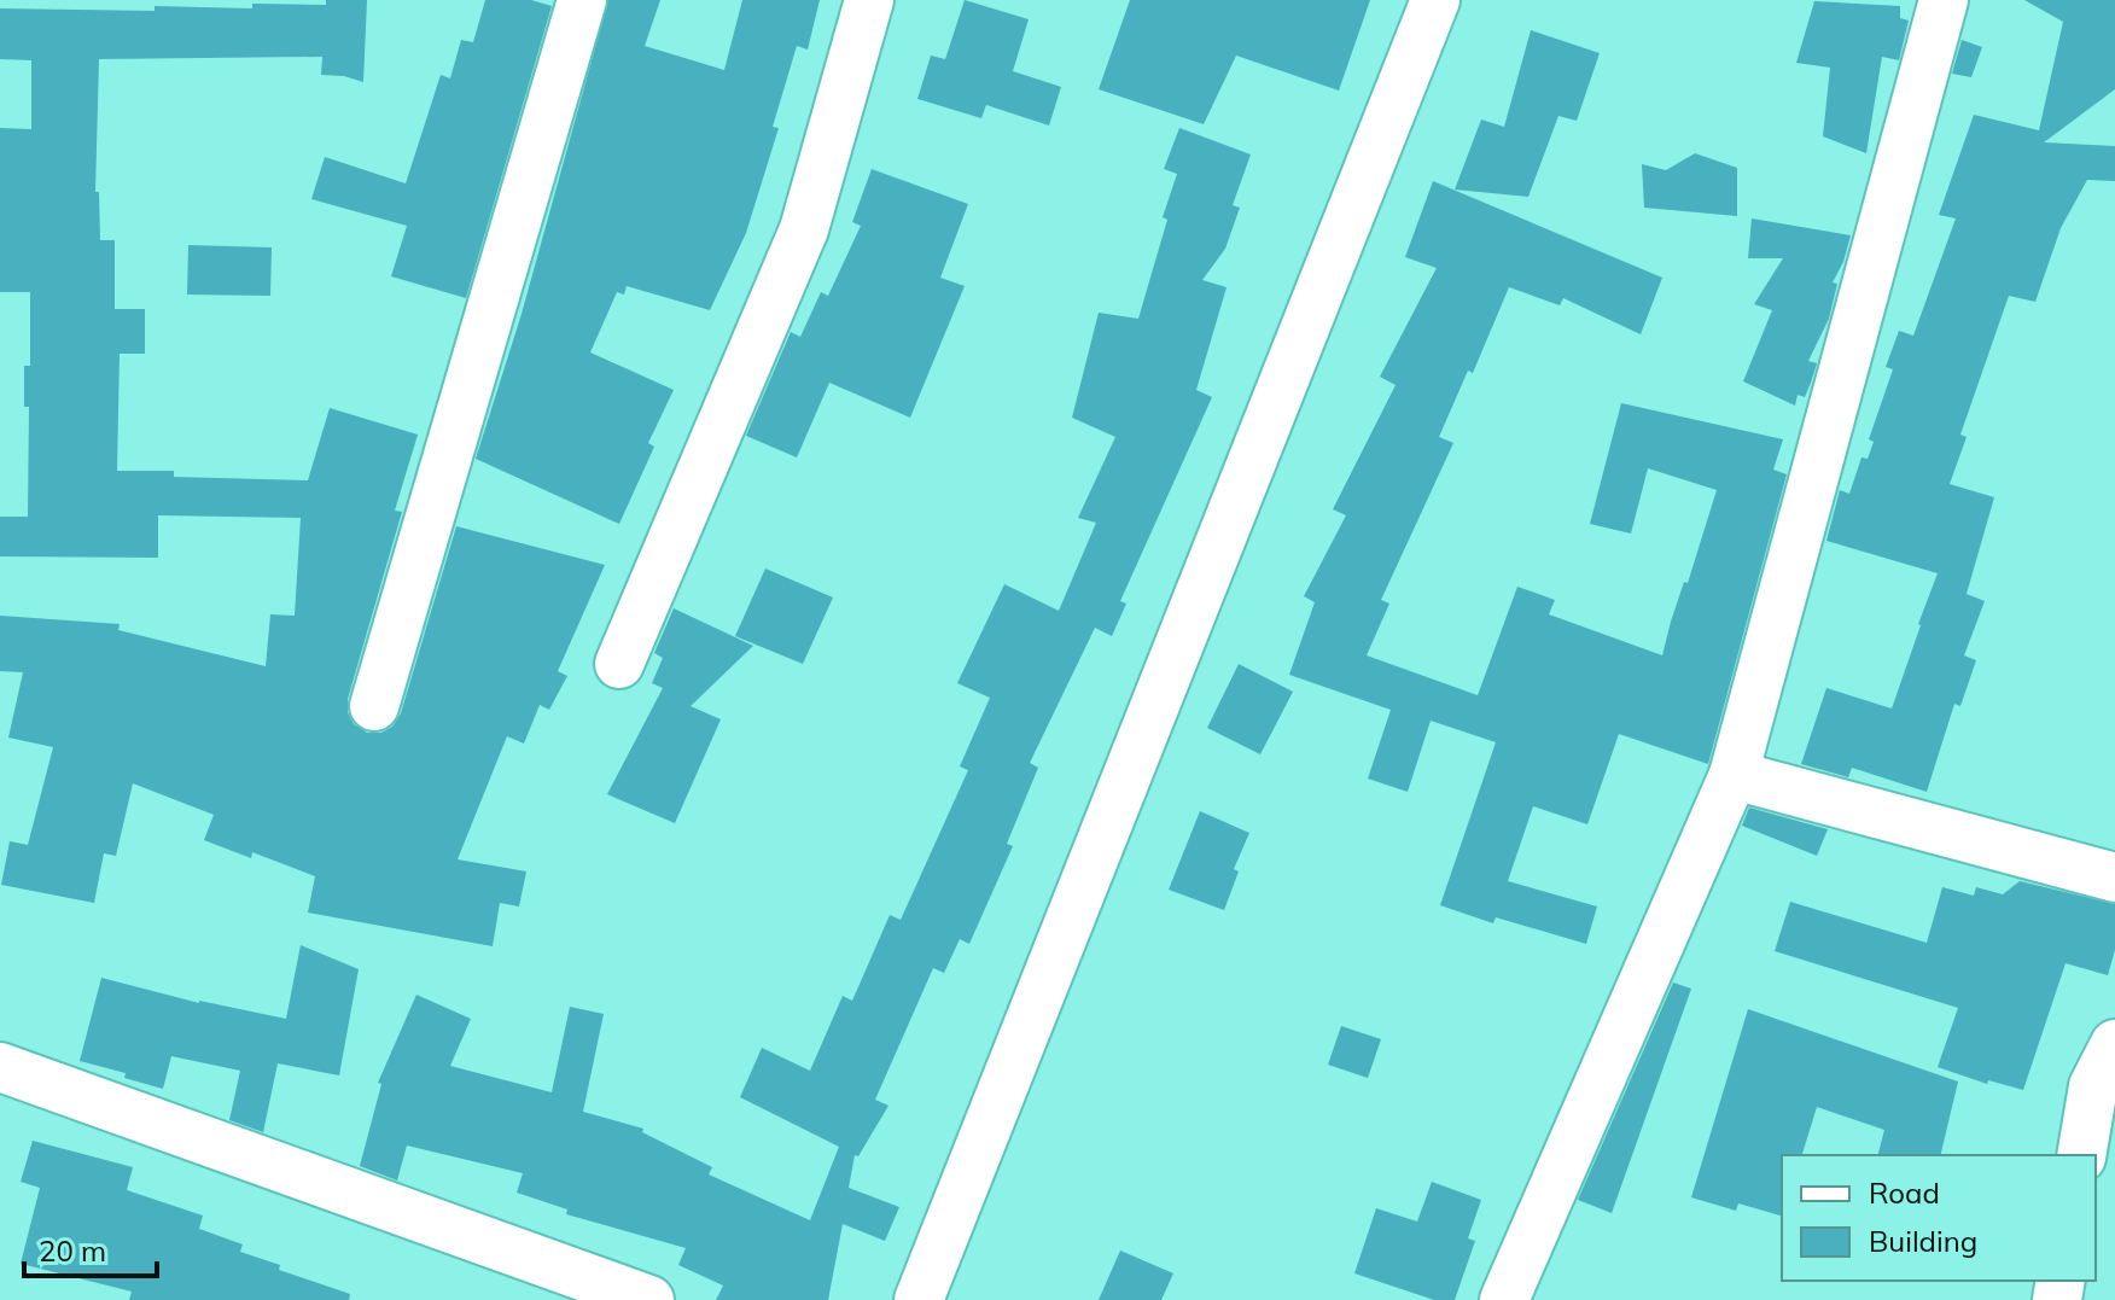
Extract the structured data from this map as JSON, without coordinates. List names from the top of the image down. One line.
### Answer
{"legend":["Road","Building"],"scale_bar":"20 m"}
